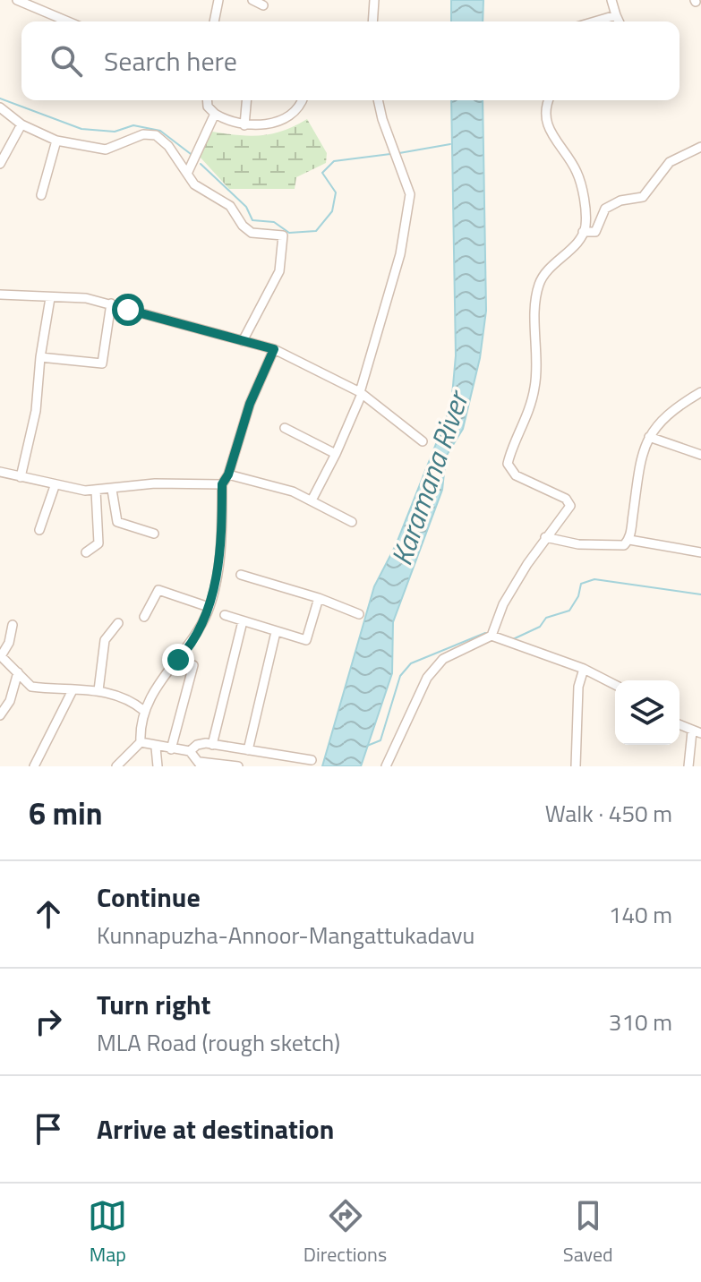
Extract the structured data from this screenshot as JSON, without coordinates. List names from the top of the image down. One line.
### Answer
{"water":["Karamana River"],"page":{"search":"Search here","heading":["6 min","Walk · 450 m"],"list":[["Continue","Kunnapuzha-Annoor-Mangattukadavu","140 m"],["Turn right","MLA Road (rough sketch)","310 m"],"Arrive at destination"],"nav":["Map","Directions","Saved"]}}
